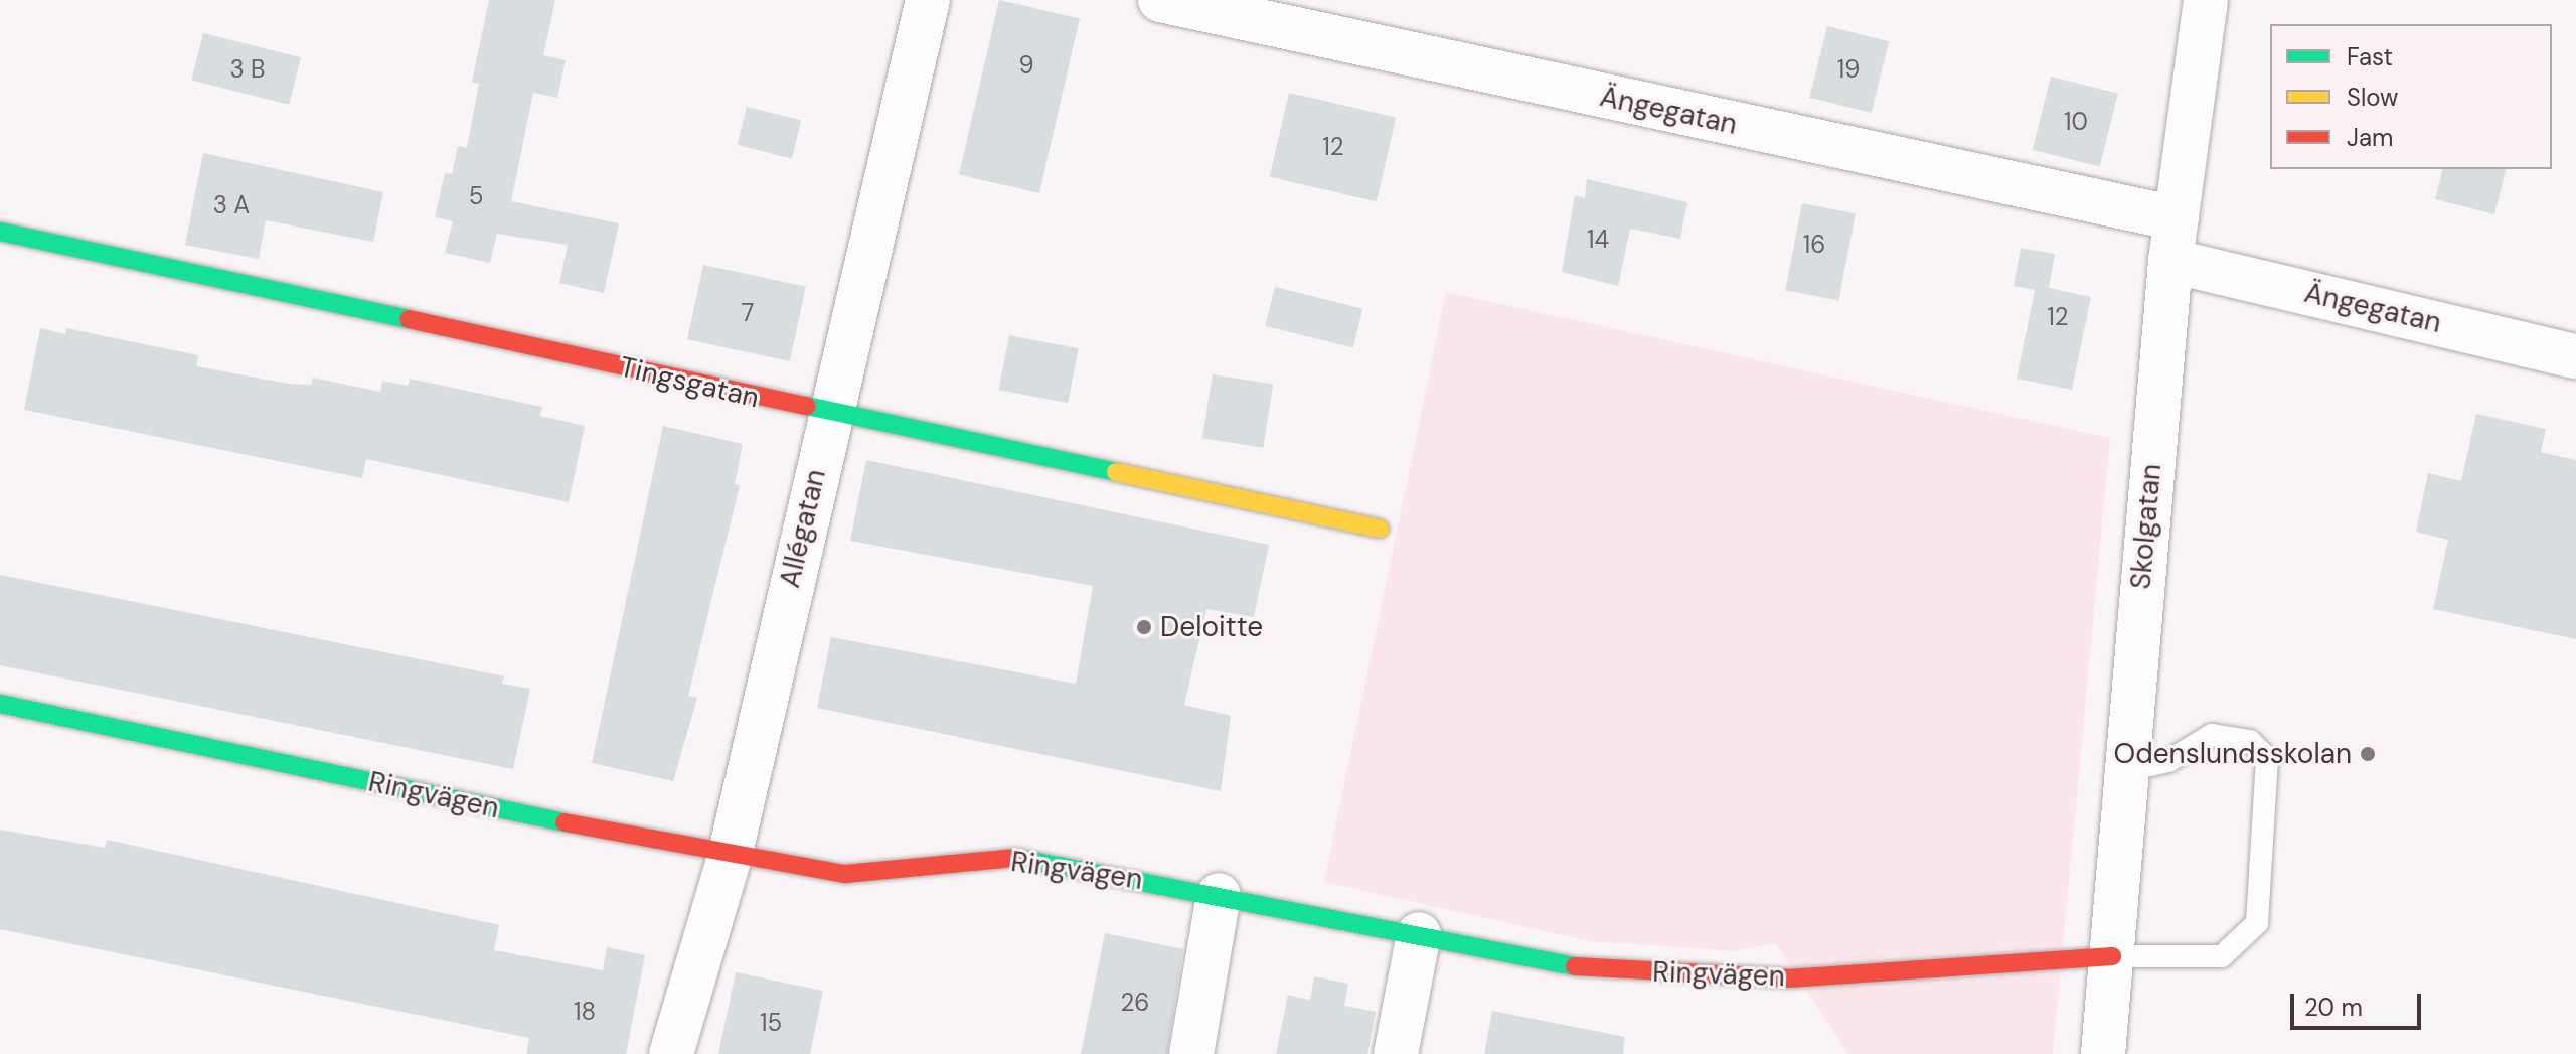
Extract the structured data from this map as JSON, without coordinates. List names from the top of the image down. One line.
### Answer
{"streets":{"street":["Ängegatan","Tingsgatan","Skolgatan","Allégatan","Ringvägen"]},"crossings":[["Ängegatan","Skolgatan"],["Tingsgatan","Allégatan"],["Skolgatan","Ringvägen"],["Allégatan","Ringvägen"]],"places":["Deloitte","Odenslundsskolan"],"house_numbers":["9","3 B","19","10","12","5","3 A","14","16","7","12","26","18","15"],"legend":["Fast","Slow","Jam"],"scale_bar":"20 m"}
